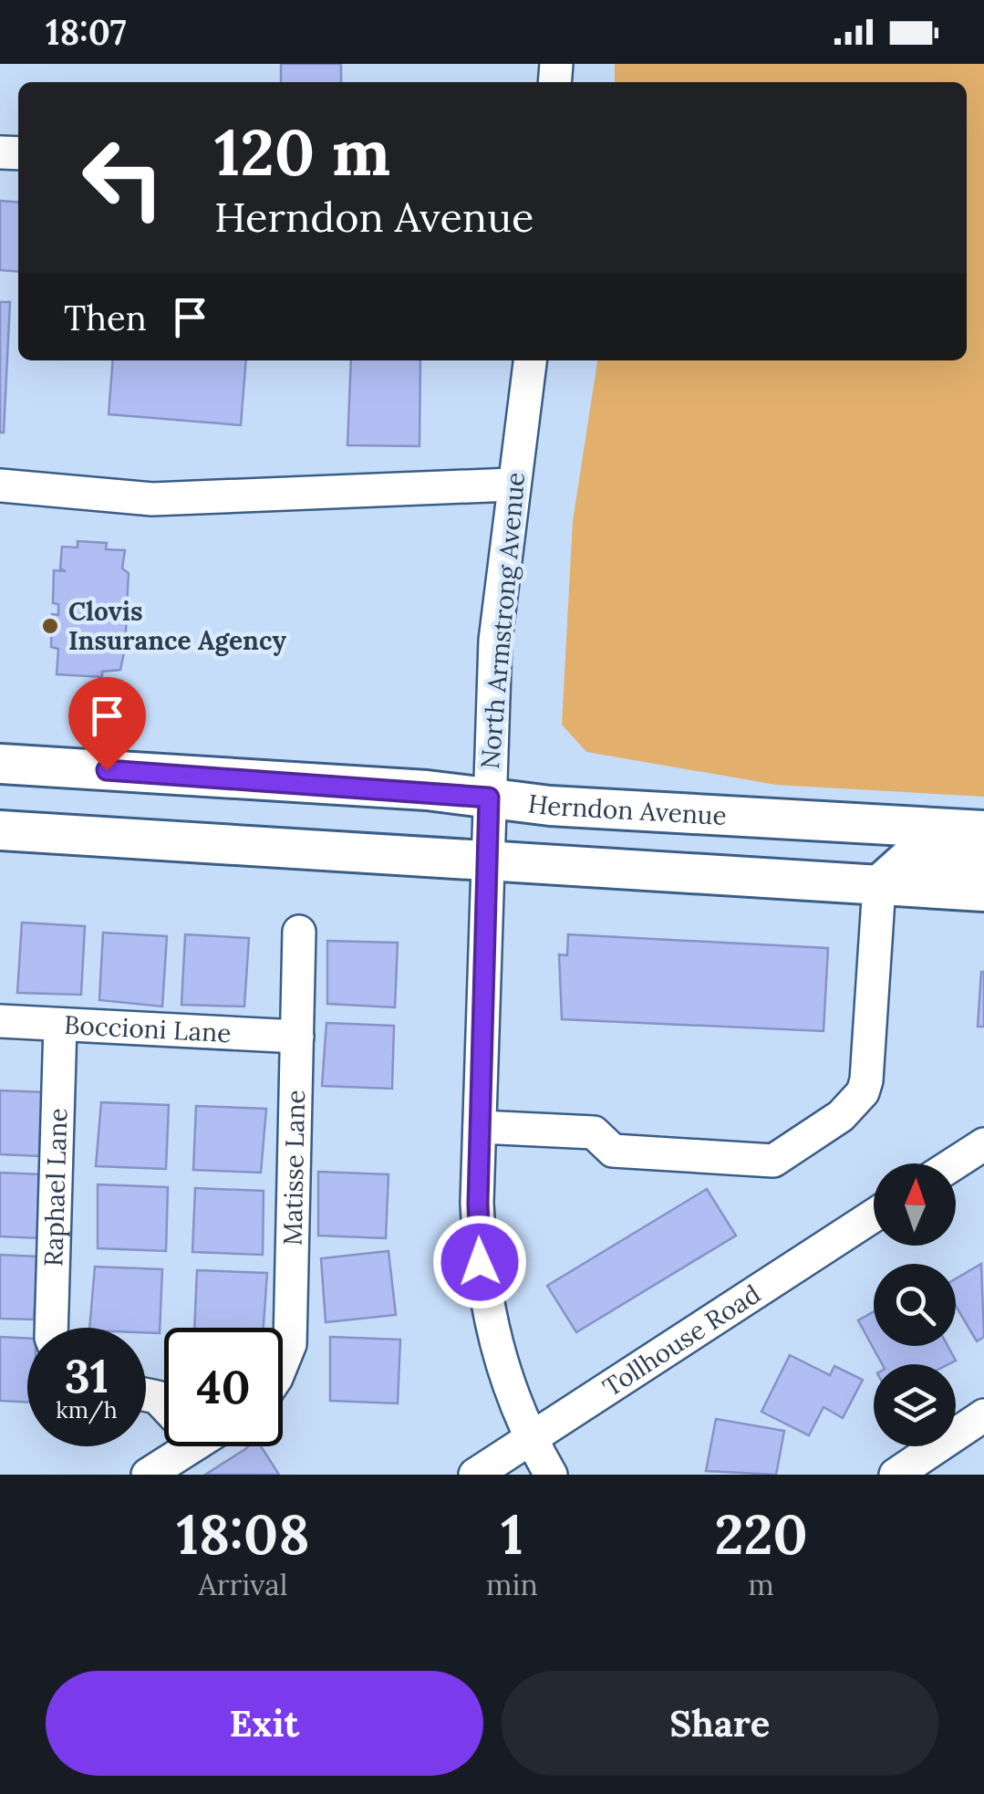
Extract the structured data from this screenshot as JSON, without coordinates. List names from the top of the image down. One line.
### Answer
{"streets":{"main road":["Herndon Avenue"],"street":["North Armstrong Avenue","Boccioni Lane","Matisse Lane","Raphael Lane","Tollhouse Road"]},"crossings":[["North Armstrong Avenue","Herndon Avenue"],["North Armstrong Avenue","Tollhouse Road"],["Boccioni Lane","Matisse Lane"],["Boccioni Lane","Raphael Lane"]],"places":["Clovis Insurance Agency"],"north":"top","page":{"status":"18:07","turn":["120 m","Herndon Avenue"],"then":"Then","speed":"31 km/h","limit":"40","eta":["18:08","Arrival","1","min","220","m"],"buttons":["Exit","Share"]}}
